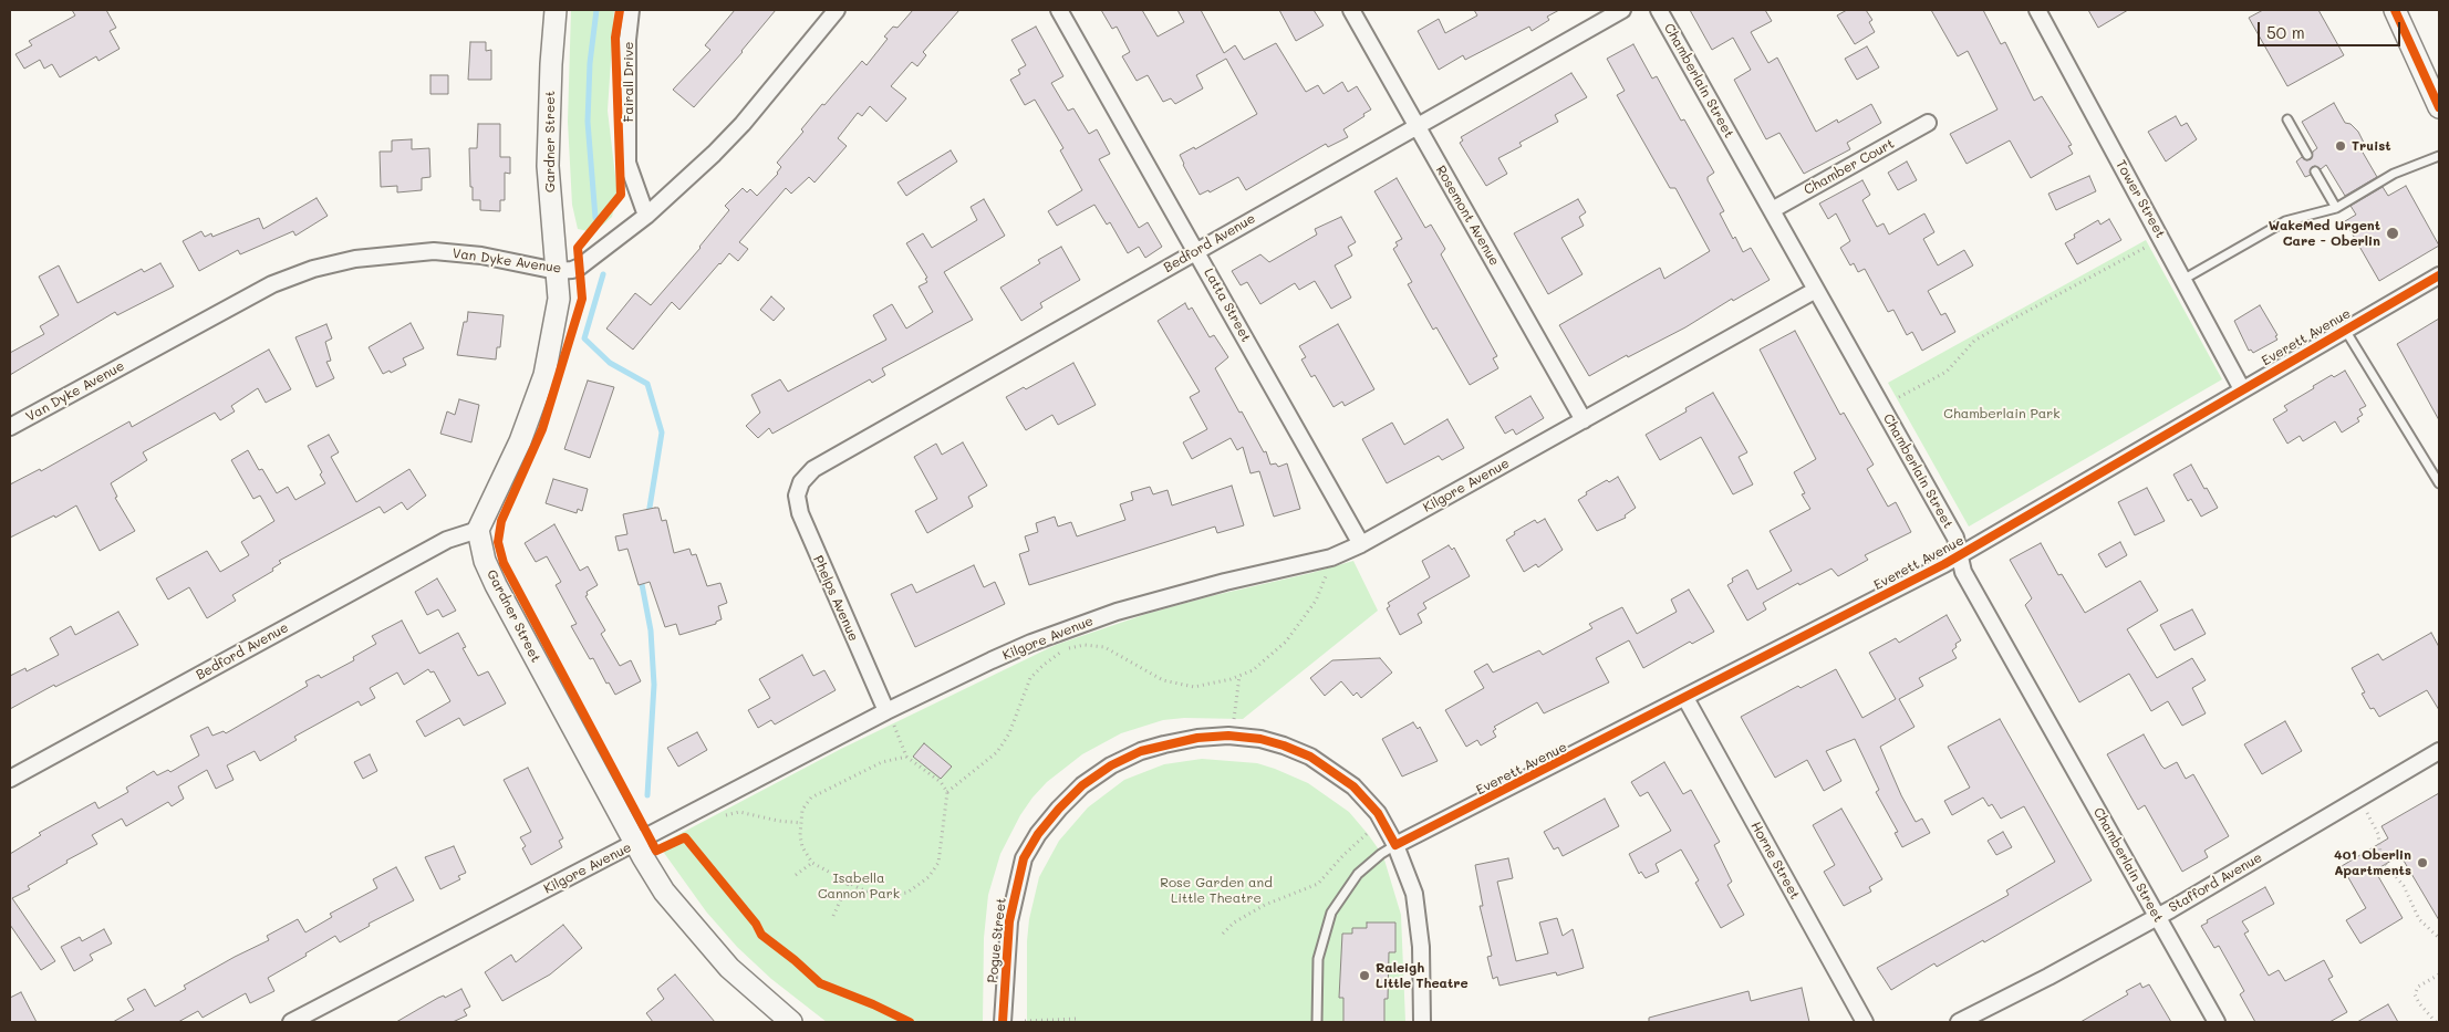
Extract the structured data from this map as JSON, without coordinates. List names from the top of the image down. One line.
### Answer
{"streets":{"street":["Chamberlain Street","Fairall Drive","Gardner Street","Chamber Court","Tower Street","Rosemont Avenue","Bedford Avenue","Van Dyke Avenue","Latta Street","Everett Avenue","Kilgore Avenue","Phelps Avenue","Horne Street","Stafford Avenue","Pogue Street"]},"crossings":[["Chamberlain Street","Chamber Court"],["Chamberlain Street","Everett Avenue"],["Chamberlain Street","Kilgore Avenue"],["Chamberlain Street","Stafford Avenue"],["Fairall Drive","Van Dyke Avenue"],["Gardner Street","Bedford Avenue"],["Gardner Street","Van Dyke Avenue"],["Gardner Street","Kilgore Avenue"],["Tower Street","Everett Avenue"],["Rosemont Avenue","Bedford Avenue"],["Rosemont Avenue","Kilgore Avenue"],["Bedford Avenue","Latta Street"],["Bedford Avenue","Phelps Avenue"],["Latta Street","Kilgore Avenue"],["Everett Avenue","Horne Street"],["Everett Avenue","Pogue Street"],["Kilgore Avenue","Phelps Avenue"]],"parks":["Chamberlain Park","Isabella Cannon Park","Rose Garden and Little Theatre"],"places":["Truist","WakeMed Urgent Care - Oberlin","401 Oberlin Apartments","Raleigh Little Theatre"],"scale_bar":"50 m"}
